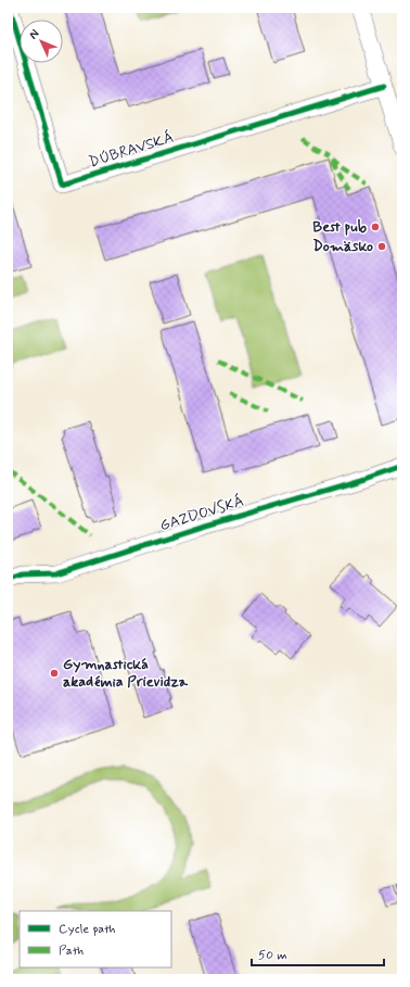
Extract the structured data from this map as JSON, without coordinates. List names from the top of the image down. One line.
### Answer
{"streets":{"street":["DÚBRAVSKÁ","GAZDOVSKÁ"]},"places":["Best pub","Domäsko","Gymnastická akadémia Prievidza"],"legend":["Cycle path","Path"],"scale_bar":"50 m","north":"top left"}
